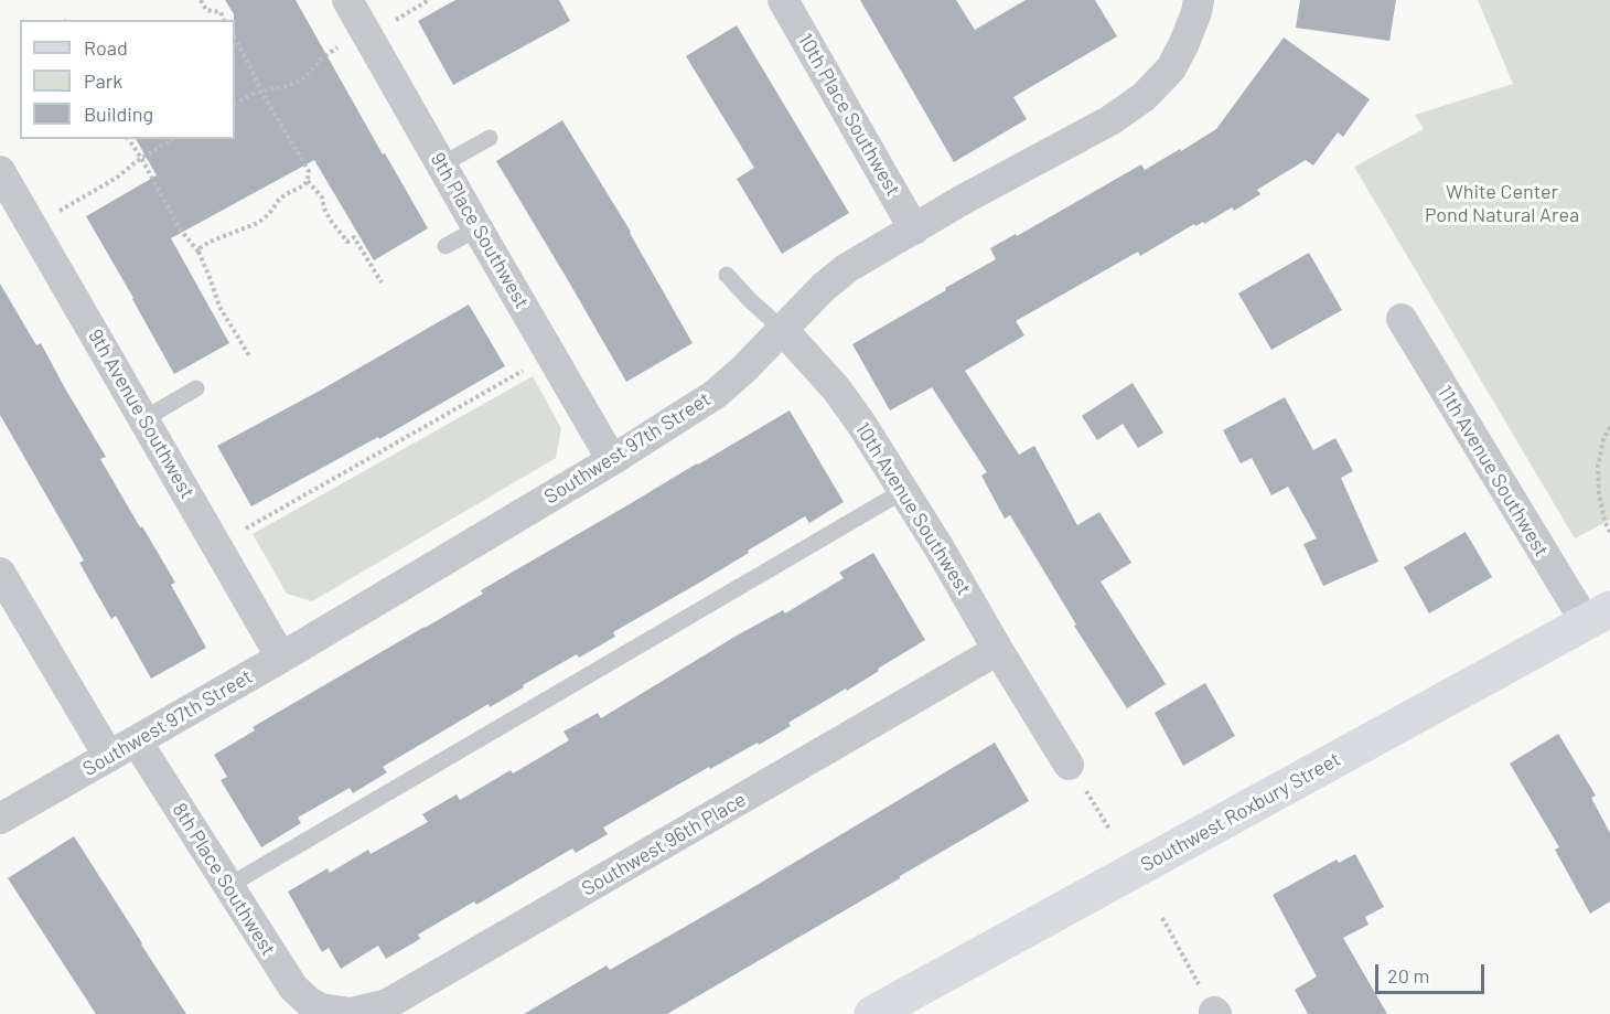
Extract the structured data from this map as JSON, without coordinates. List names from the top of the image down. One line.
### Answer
{"streets":{"main road":["Southwest Roxbury Street"],"street":["10th Place Southwest","9th Place Southwest","9th Avenue Southwest","Southwest 97th Street","11th Avenue Southwest","10th Avenue Southwest","Southwest 96th Place","8th Place Southwest"]},"crossings":[["10th Place Southwest","Southwest 97th Street"],["9th Place Southwest","Southwest 97th Street"],["9th Avenue Southwest","Southwest 97th Street"],["Southwest 97th Street","10th Avenue Southwest"],["Southwest 97th Street","8th Place Southwest"],["11th Avenue Southwest","Southwest Roxbury Street"],["10th Avenue Southwest","Southwest 96th Place"],["Southwest 96th Place","8th Place Southwest"]],"parks":["White Center Pond Natural Area"],"legend":["Road","Park","Building"],"scale_bar":"20 m"}
